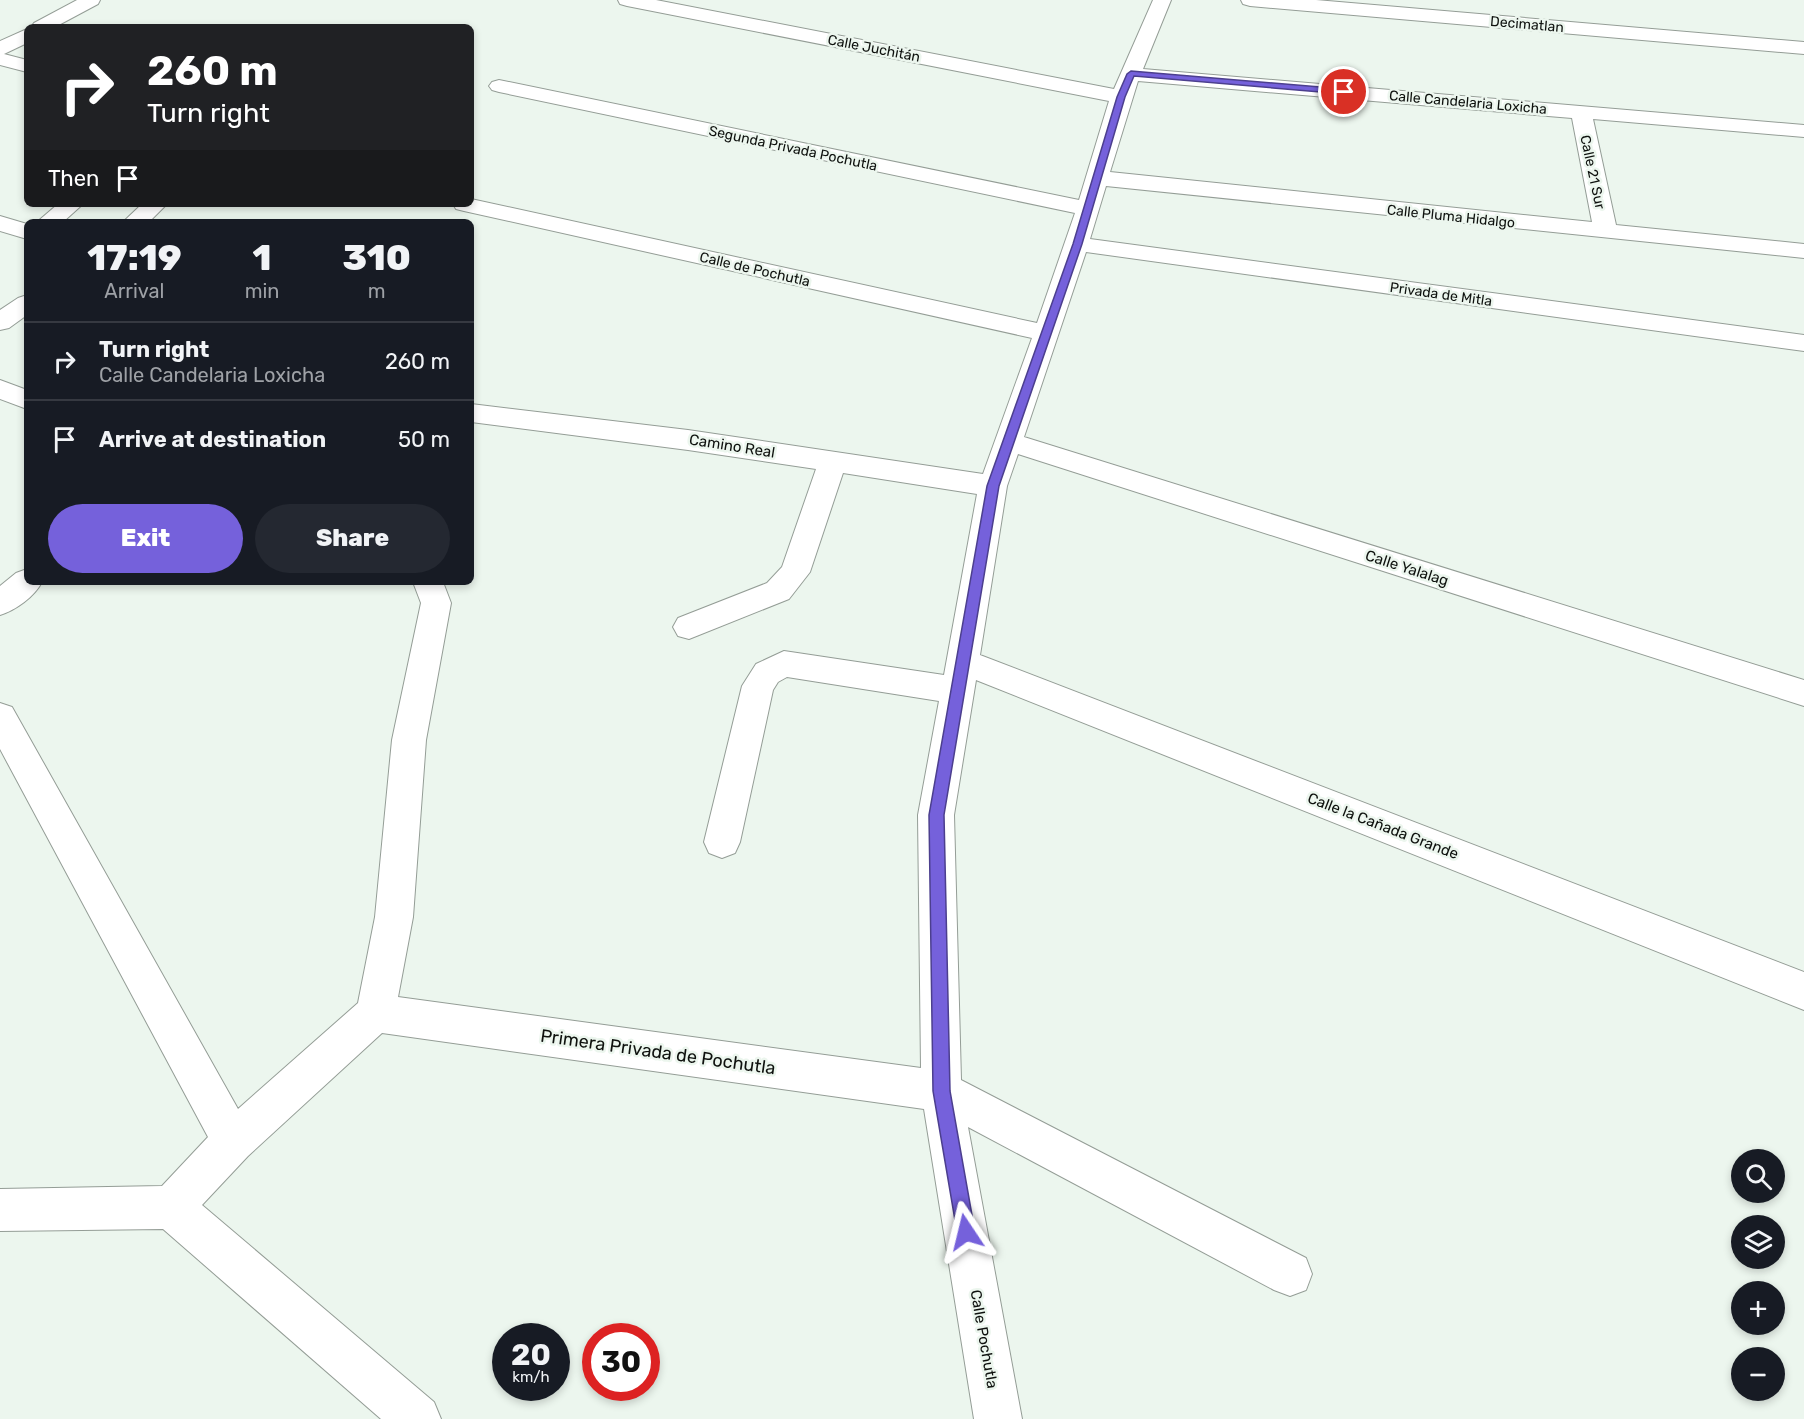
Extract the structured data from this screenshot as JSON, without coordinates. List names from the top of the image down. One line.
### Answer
{"streets":{"street":["Decimatlan","Calle Juchitán","Calle Candelaria Loxicha","Segunda Privada Pochutla","Calle 21 Sur","Calle Pluma Hidalgo","Calle de Pochutla","Privada de Mitla","Camino Real","Calle Yalalag","Calle la Cañada Grande","Primera Privada de Pochutla","Calle Pochutla"]},"crossings":[["Calle Juchitán","Calle Pochutla"],["Calle Candelaria Loxicha","Calle 21 Sur"],["Calle Candelaria Loxicha","Calle Pochutla"],["Segunda Privada Pochutla","Calle Pochutla"],["Calle 21 Sur","Calle Pluma Hidalgo"],["Calle Pluma Hidalgo","Calle Pochutla"],["Calle de Pochutla","Calle Pochutla"],["Privada de Mitla","Calle Pochutla"],["Camino Real","Calle Pochutla"],["Calle Yalalag","Calle Pochutla"],["Calle la Cañada Grande","Calle Pochutla"],["Primera Privada de Pochutla","Calle Pochutla"]],"page":{"turn":["260 m","Turn right"],"then":"Then","eta":["17:19","Arrival","1","min","310","m"],"list":[{"name":"Turn right","note":"Calle Candelaria Loxicha","value":"260 m"},{"name":"Arrive at destination","value":"50 m"}],"buttons":["Exit","Share"],"map_buttons":["+","−"],"speed":"20 km/h","limit":"30"}}
